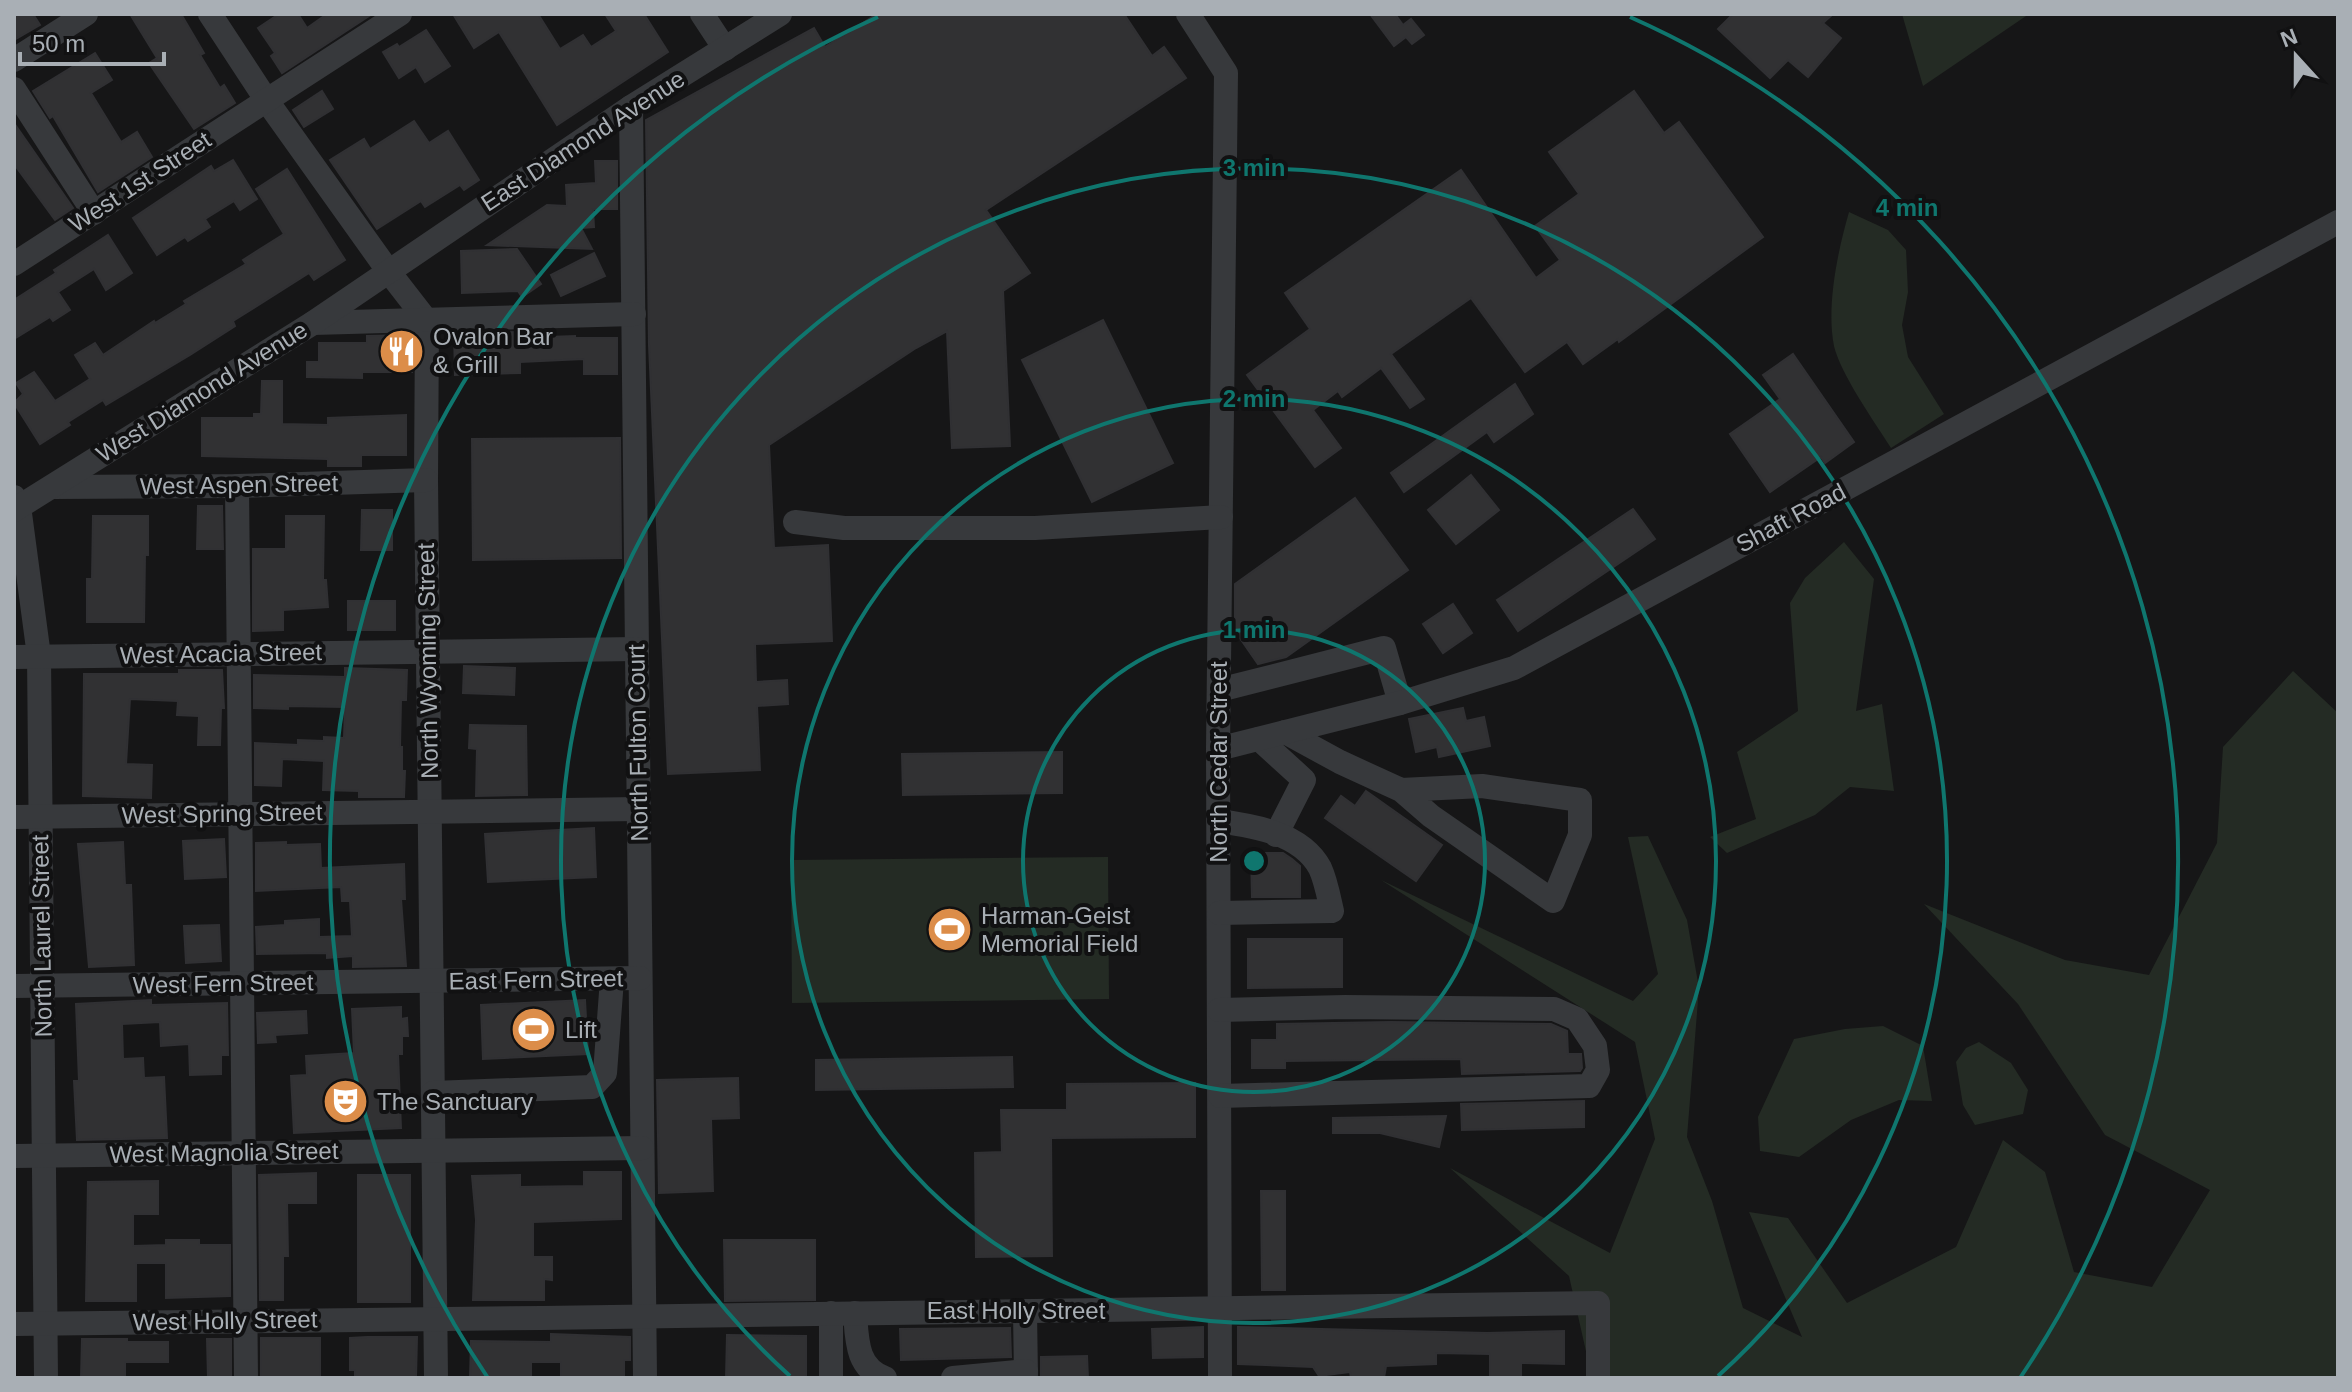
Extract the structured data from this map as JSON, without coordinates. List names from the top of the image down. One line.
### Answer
{"streets":{"street":["East Diamond Avenue","West 1st Street","West Diamond Avenue","West Aspen Street","Shaft Road","West Acacia Street","North Wyoming Street","North Fulton Court","North Cedar Street","West Spring Street","North Laurel Street","East Fern Street","West Fern Street","West Magnolia Street","East Holly Street","West Holly Street"]},"crossings":[["East Diamond Avenue","West Diamond Avenue"],["East Diamond Avenue","North Fulton Court"],["West Diamond Avenue","West Aspen Street"],["West Diamond Avenue","North Laurel Street"],["West Aspen Street","North Wyoming Street"],["Shaft Road","North Cedar Street"],["West Acacia Street","North Wyoming Street"],["West Acacia Street","North Fulton Court"],["West Acacia Street","North Laurel Street"],["North Wyoming Street","West Spring Street"],["North Wyoming Street","East Fern Street"],["North Wyoming Street","West Fern Street"],["North Wyoming Street","West Magnolia Street"],["North Wyoming Street","East Holly Street"],["North Wyoming Street","West Holly Street"],["North Fulton Court","West Spring Street"],["North Fulton Court","East Fern Street"],["North Fulton Court","West Magnolia Street"],["North Fulton Court","East Holly Street"],["North Cedar Street","East Holly Street"],["West Spring Street","North Laurel Street"],["North Laurel Street","West Fern Street"],["North Laurel Street","West Magnolia Street"],["North Laurel Street","West Holly Street"],["East Fern Street","West Fern Street"],["East Holly Street","West Holly Street"]],"places":{"restaurant":["Ovalon Bar & Grill"],"sports":["Harman-Geist Memorial Field","Lift"],"theatre":["The Sanctuary"]},"scale_bar":"50 m","north":"top","rings":["3 min","4 min","2 min","1 min"]}
